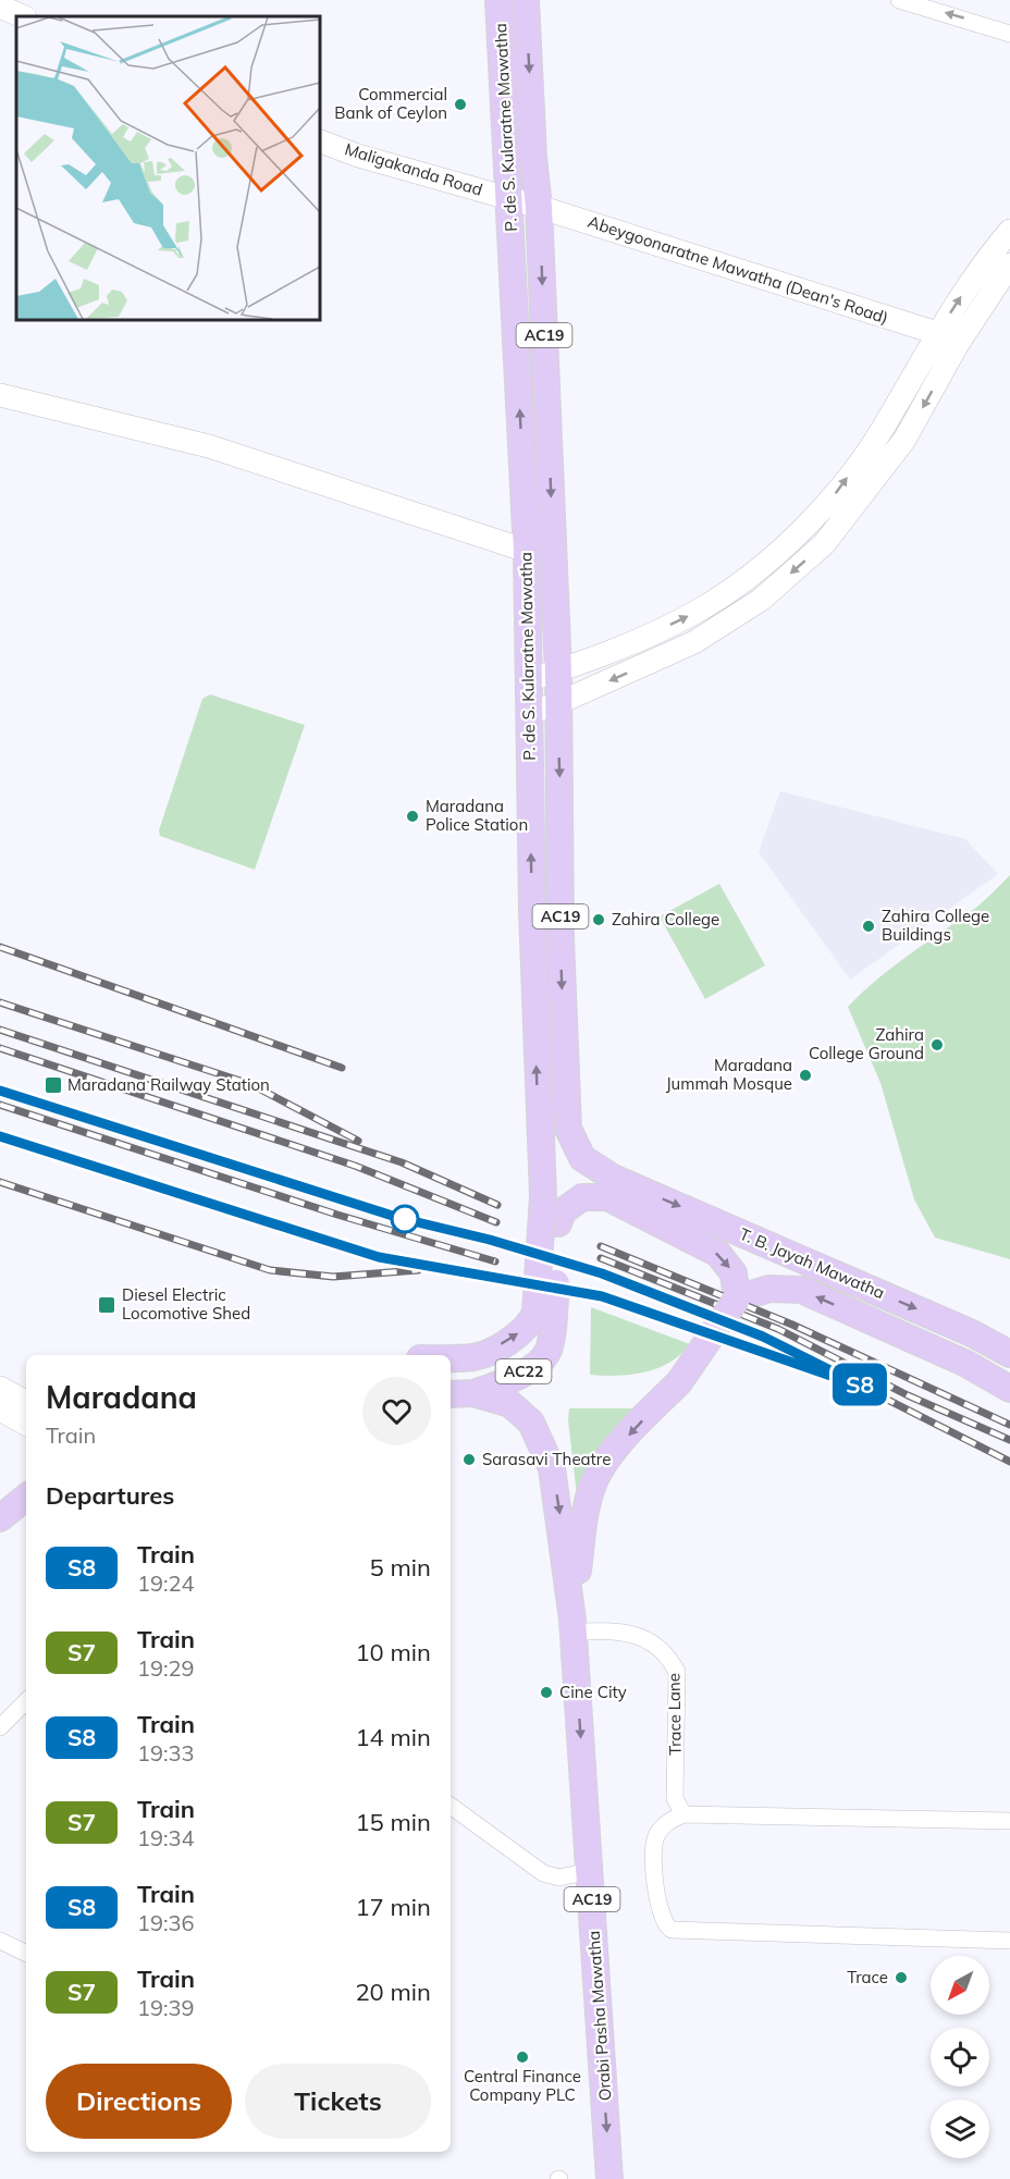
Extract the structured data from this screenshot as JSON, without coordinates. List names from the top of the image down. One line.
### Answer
{"streets":{"main road":["P. de S. Kularatne Mawatha","Maligakanda Road","Abeygoonaratne Mawatha (Dean's Road)","AC19","T. B. Jayah Mawatha","AC22","Orabi Pasha Mawatha"],"street":["Trace Lane"]},"crossings":[["P. de S. Kularatne Mawatha","Maligakanda Road"],["P. de S. Kularatne Mawatha","Abeygoonaratne Mawatha (Dean's Road)"],["P. de S. Kularatne Mawatha","T. B. Jayah Mawatha"],["P. de S. Kularatne Mawatha","AC22"],["Maligakanda Road","Abeygoonaratne Mawatha (Dean's Road)"],["AC22","Trace Lane"],["AC22","Orabi Pasha Mawatha"],["Trace Lane","Orabi Pasha Mawatha"]],"one_way":["Orabi Pasha Mawatha"],"places":{"other":["Commercial Bank of Ceylon","Maradana Police Station","Zahira College","Zahira College Buildings","Zahira College Ground","Maradana Jummah Mosque","Sarasavi Theatre","Cine City","Trace","Central Finance Company PLC"],"transit":["Maradana Railway Station","Diesel Electric Locomotive Shed"]},"north":"bottom left","page":{"on_map":"S8","heading":[["Maradana","Train"],"Departures"],"list":[{"mark":"S8","name":"Train","note":"19:24","value":"5 min"},{"mark":"S7","name":"Train","note":"19:29","value":"10 min"},{"mark":"S8","name":"Train","note":"19:33","value":"14 min"},{"mark":"S7","name":"Train","note":"19:34","value":"15 min"},{"mark":"S8","name":"Train","note":"19:36","value":"17 min"},{"mark":"S7","name":"Train","note":"19:39","value":"20 min"}],"buttons":["Directions","Tickets"]}}
